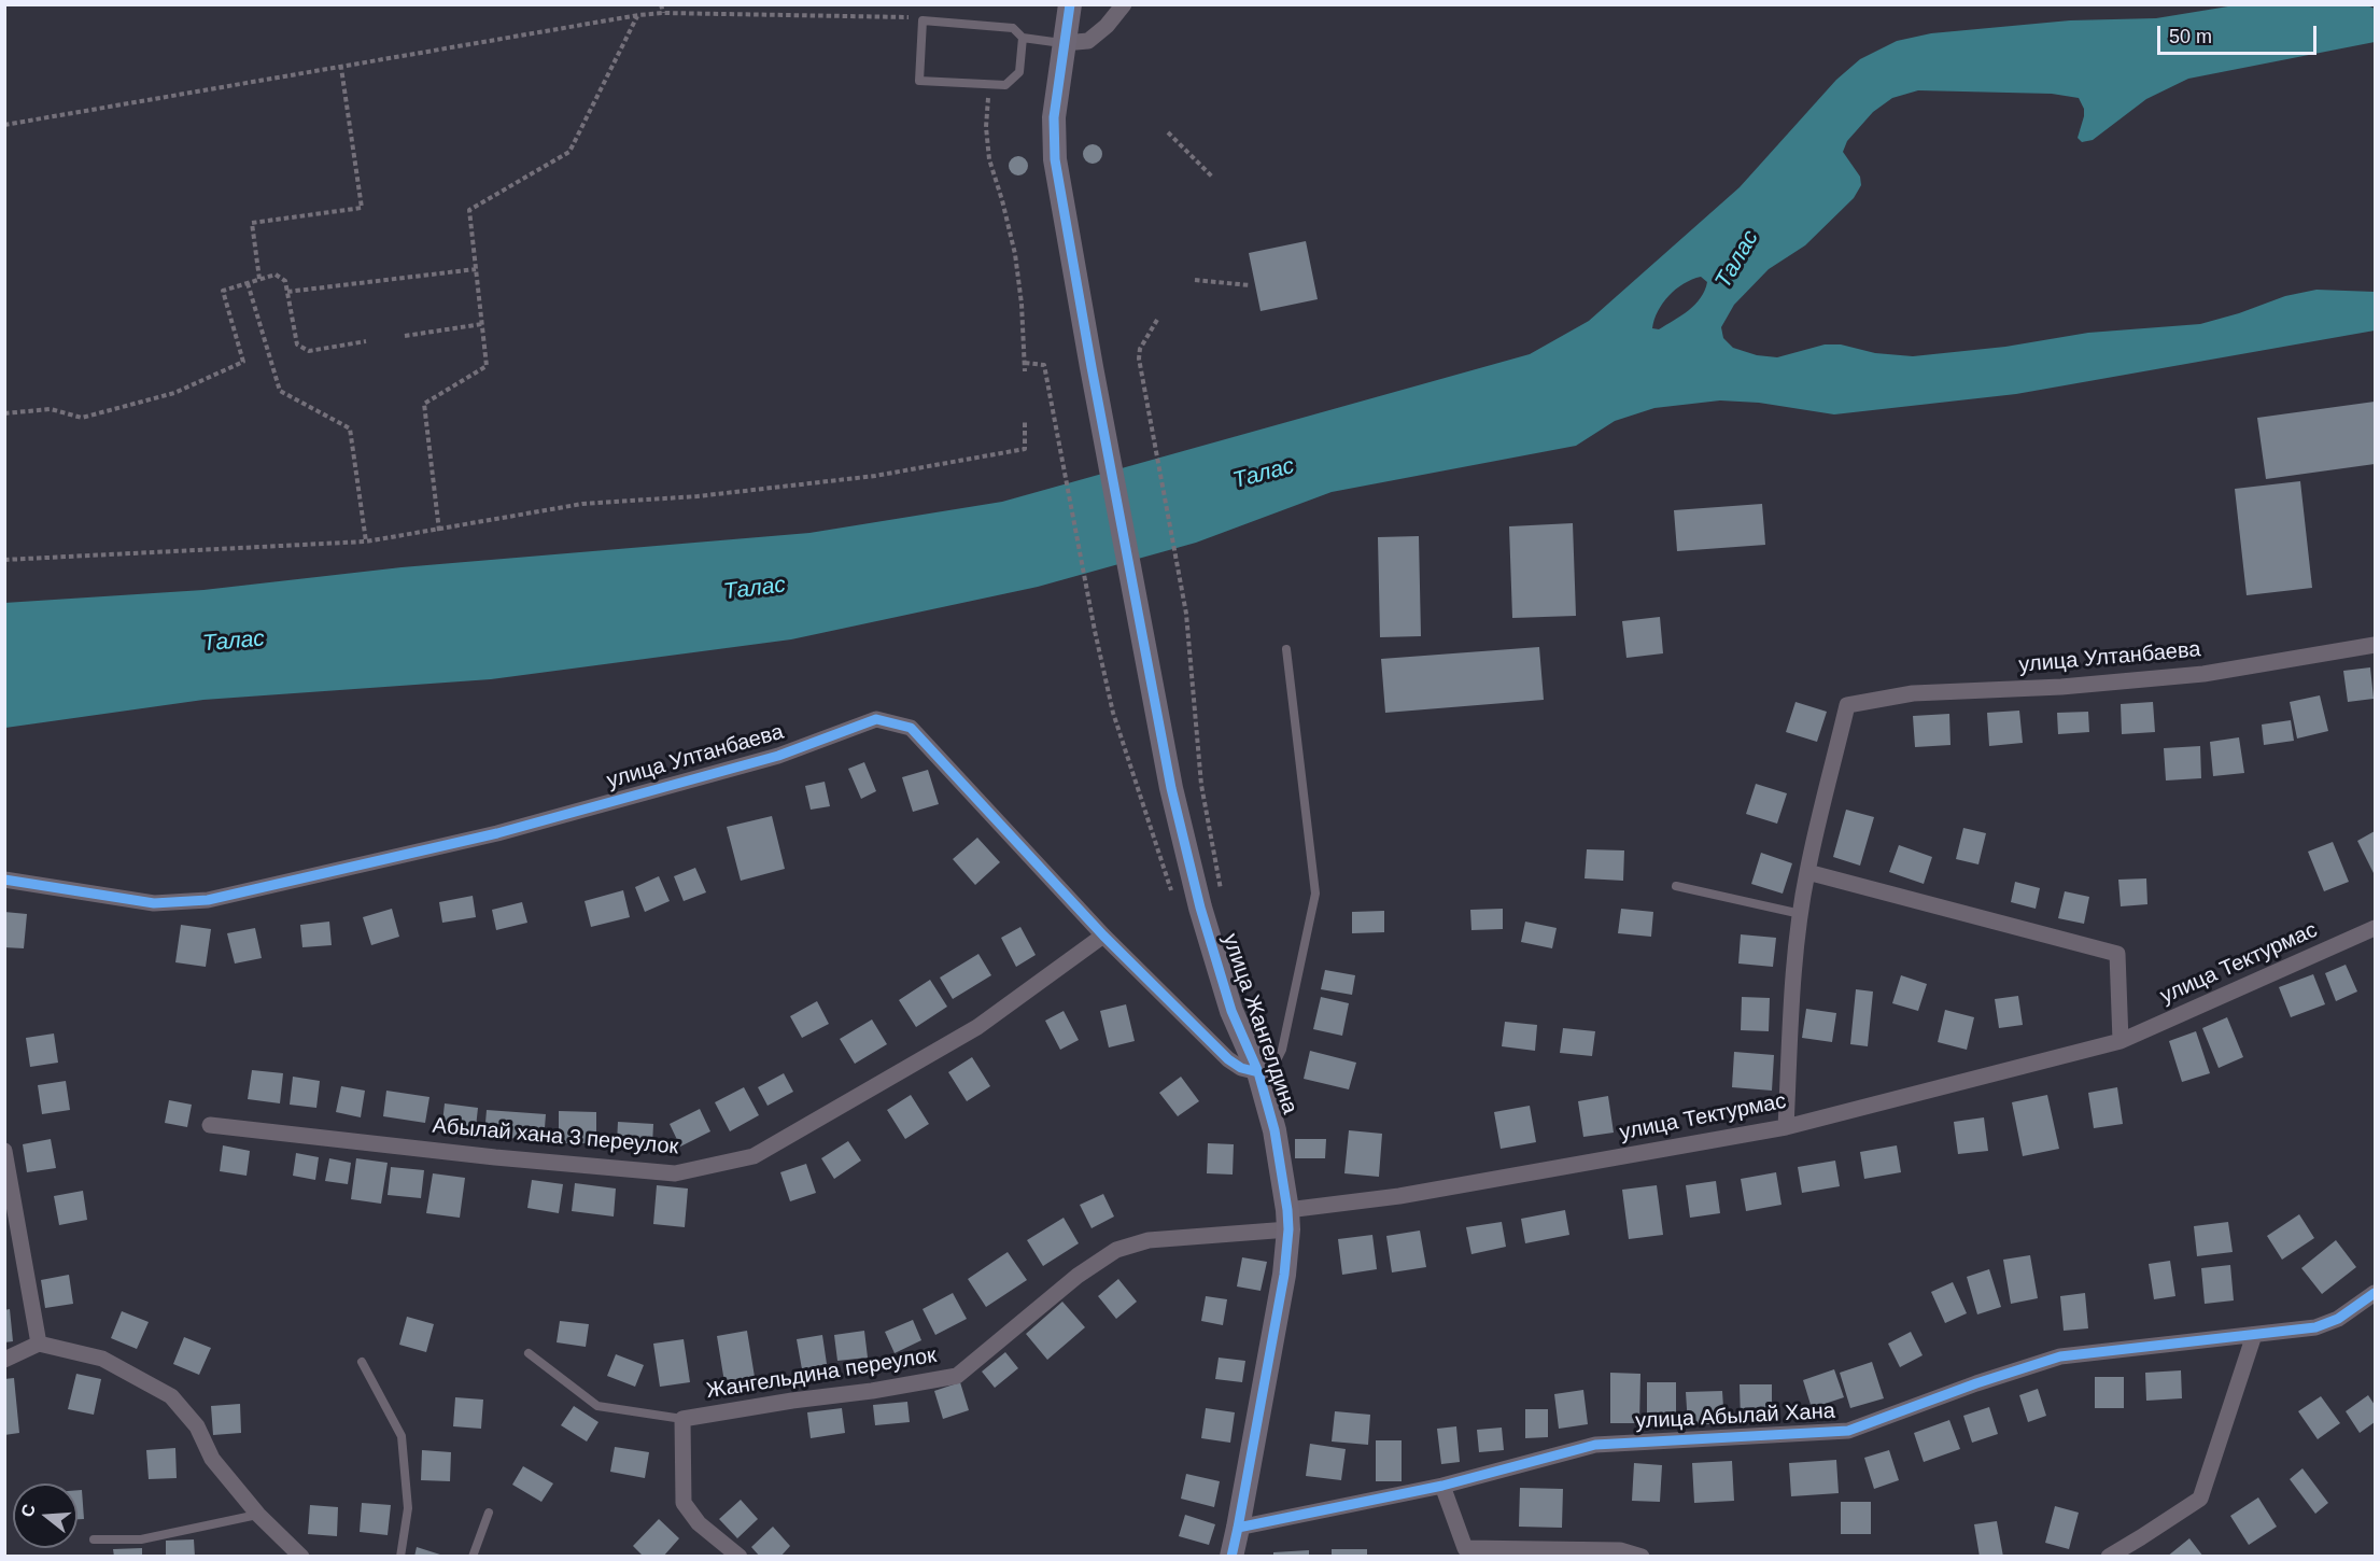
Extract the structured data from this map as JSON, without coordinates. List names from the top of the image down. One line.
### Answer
{"streets":{"street":["улица Ултанбаева","улица Тектурмас","улица Жангелдина","Абылай хана 3 переулок","Жангельдина переулок","улица Абылай Хана"]},"crossings":[["улица Ултанбаева","улица Жангелдина"],["улица Ултанбаева","Абылай хана 3 переулок"],["улица Тектурмас","улица Жангелдина"],["улица Тектурмас","Жангельдина переулок"],["улица Жангелдина","Жангельдина переулок"],["улица Жангелдина","улица Абылай Хана"]],"water":["Талас"],"scale_bar":"50 m","north":"left"}
